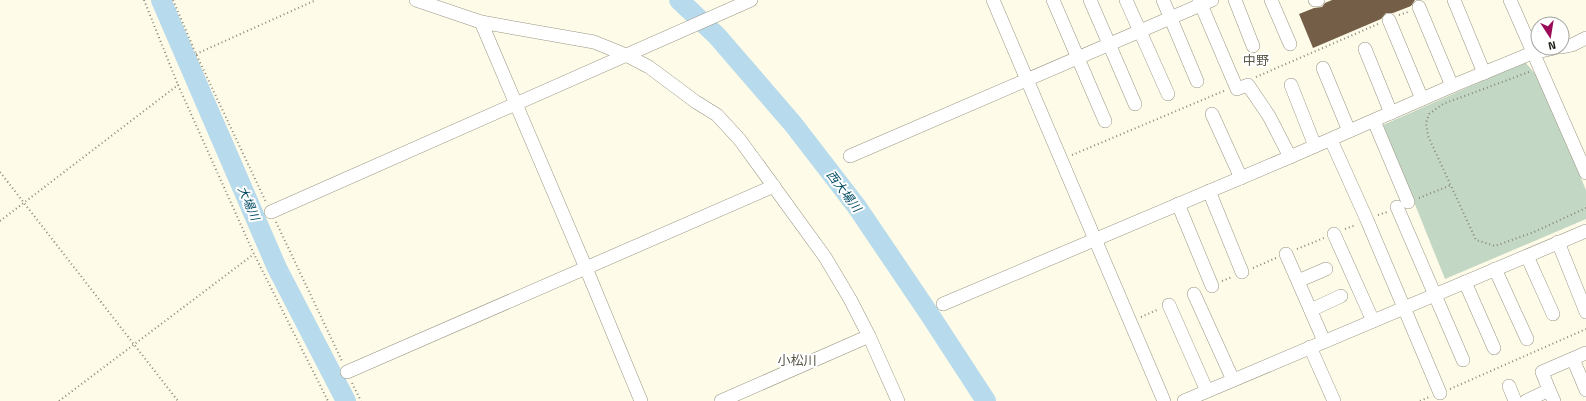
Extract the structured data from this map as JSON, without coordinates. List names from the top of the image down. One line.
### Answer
{"districts":["中野","小松川"],"water":["西大場川","大場川"],"north":"bottom"}
